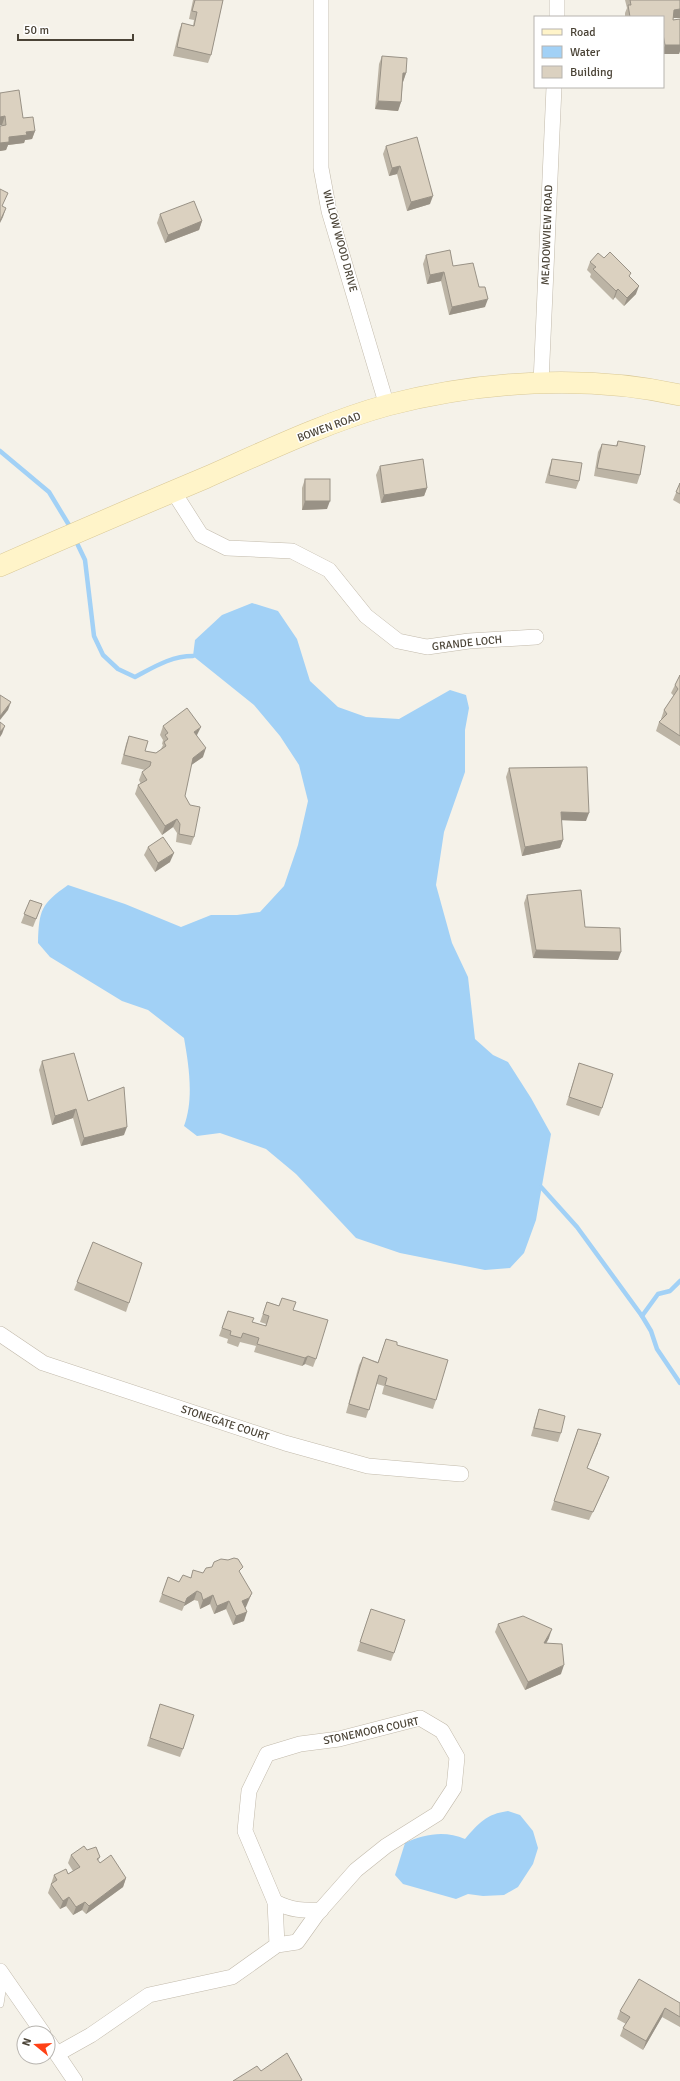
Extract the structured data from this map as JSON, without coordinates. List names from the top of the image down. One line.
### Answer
{"streets":{"street":["MEADOWVIEW ROAD","WILLOW WOOD DRIVE","BOWEN ROAD","GRANDE LOCH","STONEGATE COURT","STONEMOOR COURT"]},"crossings":[["MEADOWVIEW ROAD","BOWEN ROAD"],["WILLOW WOOD DRIVE","BOWEN ROAD"],["BOWEN ROAD","GRANDE LOCH"]],"legend":["Road","Water","Building"],"scale_bar":"50 m","north":"left"}
